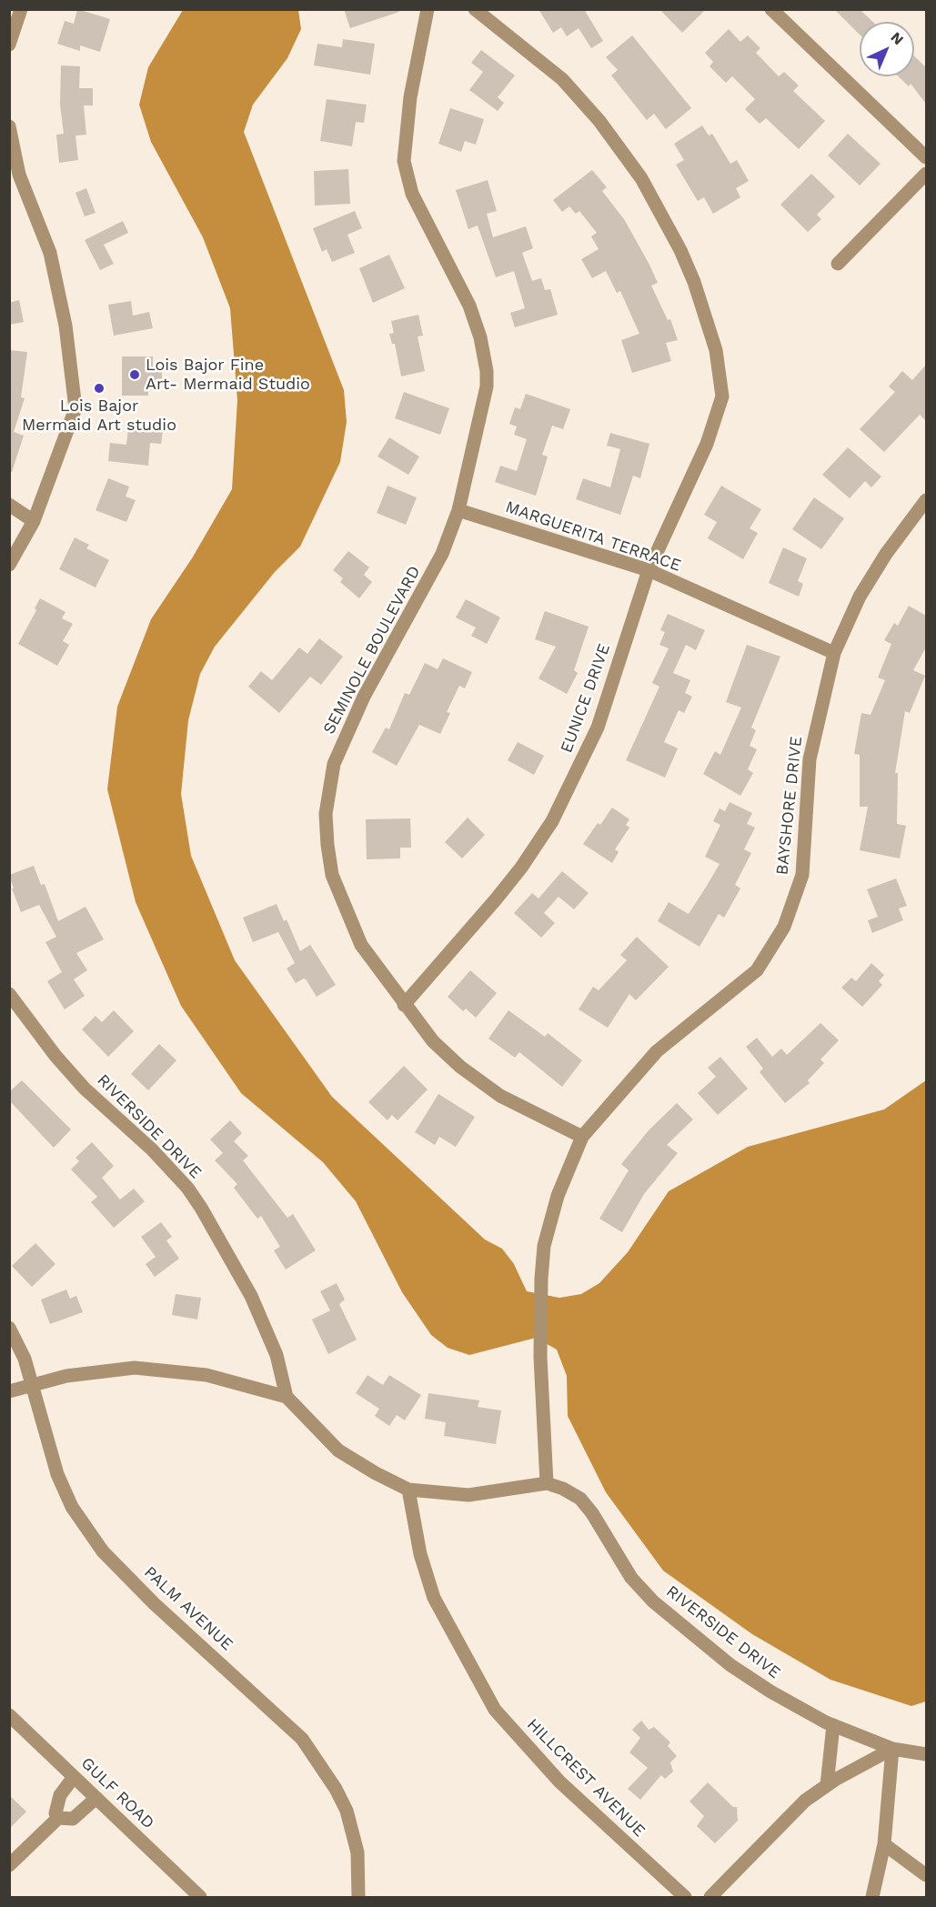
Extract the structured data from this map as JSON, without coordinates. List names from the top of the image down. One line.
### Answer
{"streets":{"street":["MARGUERITA TERRACE","SEMINOLE BOULEVARD","EUNICE DRIVE","BAYSHORE DRIVE","RIVERSIDE DRIVE","PALM AVENUE","HILLCREST AVENUE","GULF ROAD"]},"crossings":[["MARGUERITA TERRACE","SEMINOLE BOULEVARD"],["MARGUERITA TERRACE","EUNICE DRIVE"],["MARGUERITA TERRACE","BAYSHORE DRIVE"],["SEMINOLE BOULEVARD","EUNICE DRIVE"],["SEMINOLE BOULEVARD","BAYSHORE DRIVE"],["BAYSHORE DRIVE","RIVERSIDE DRIVE"]],"places":["Lois Bajor Fine Art- Mermaid Studio","Lois Bajor Mermaid Art studio"],"north":"top right"}
